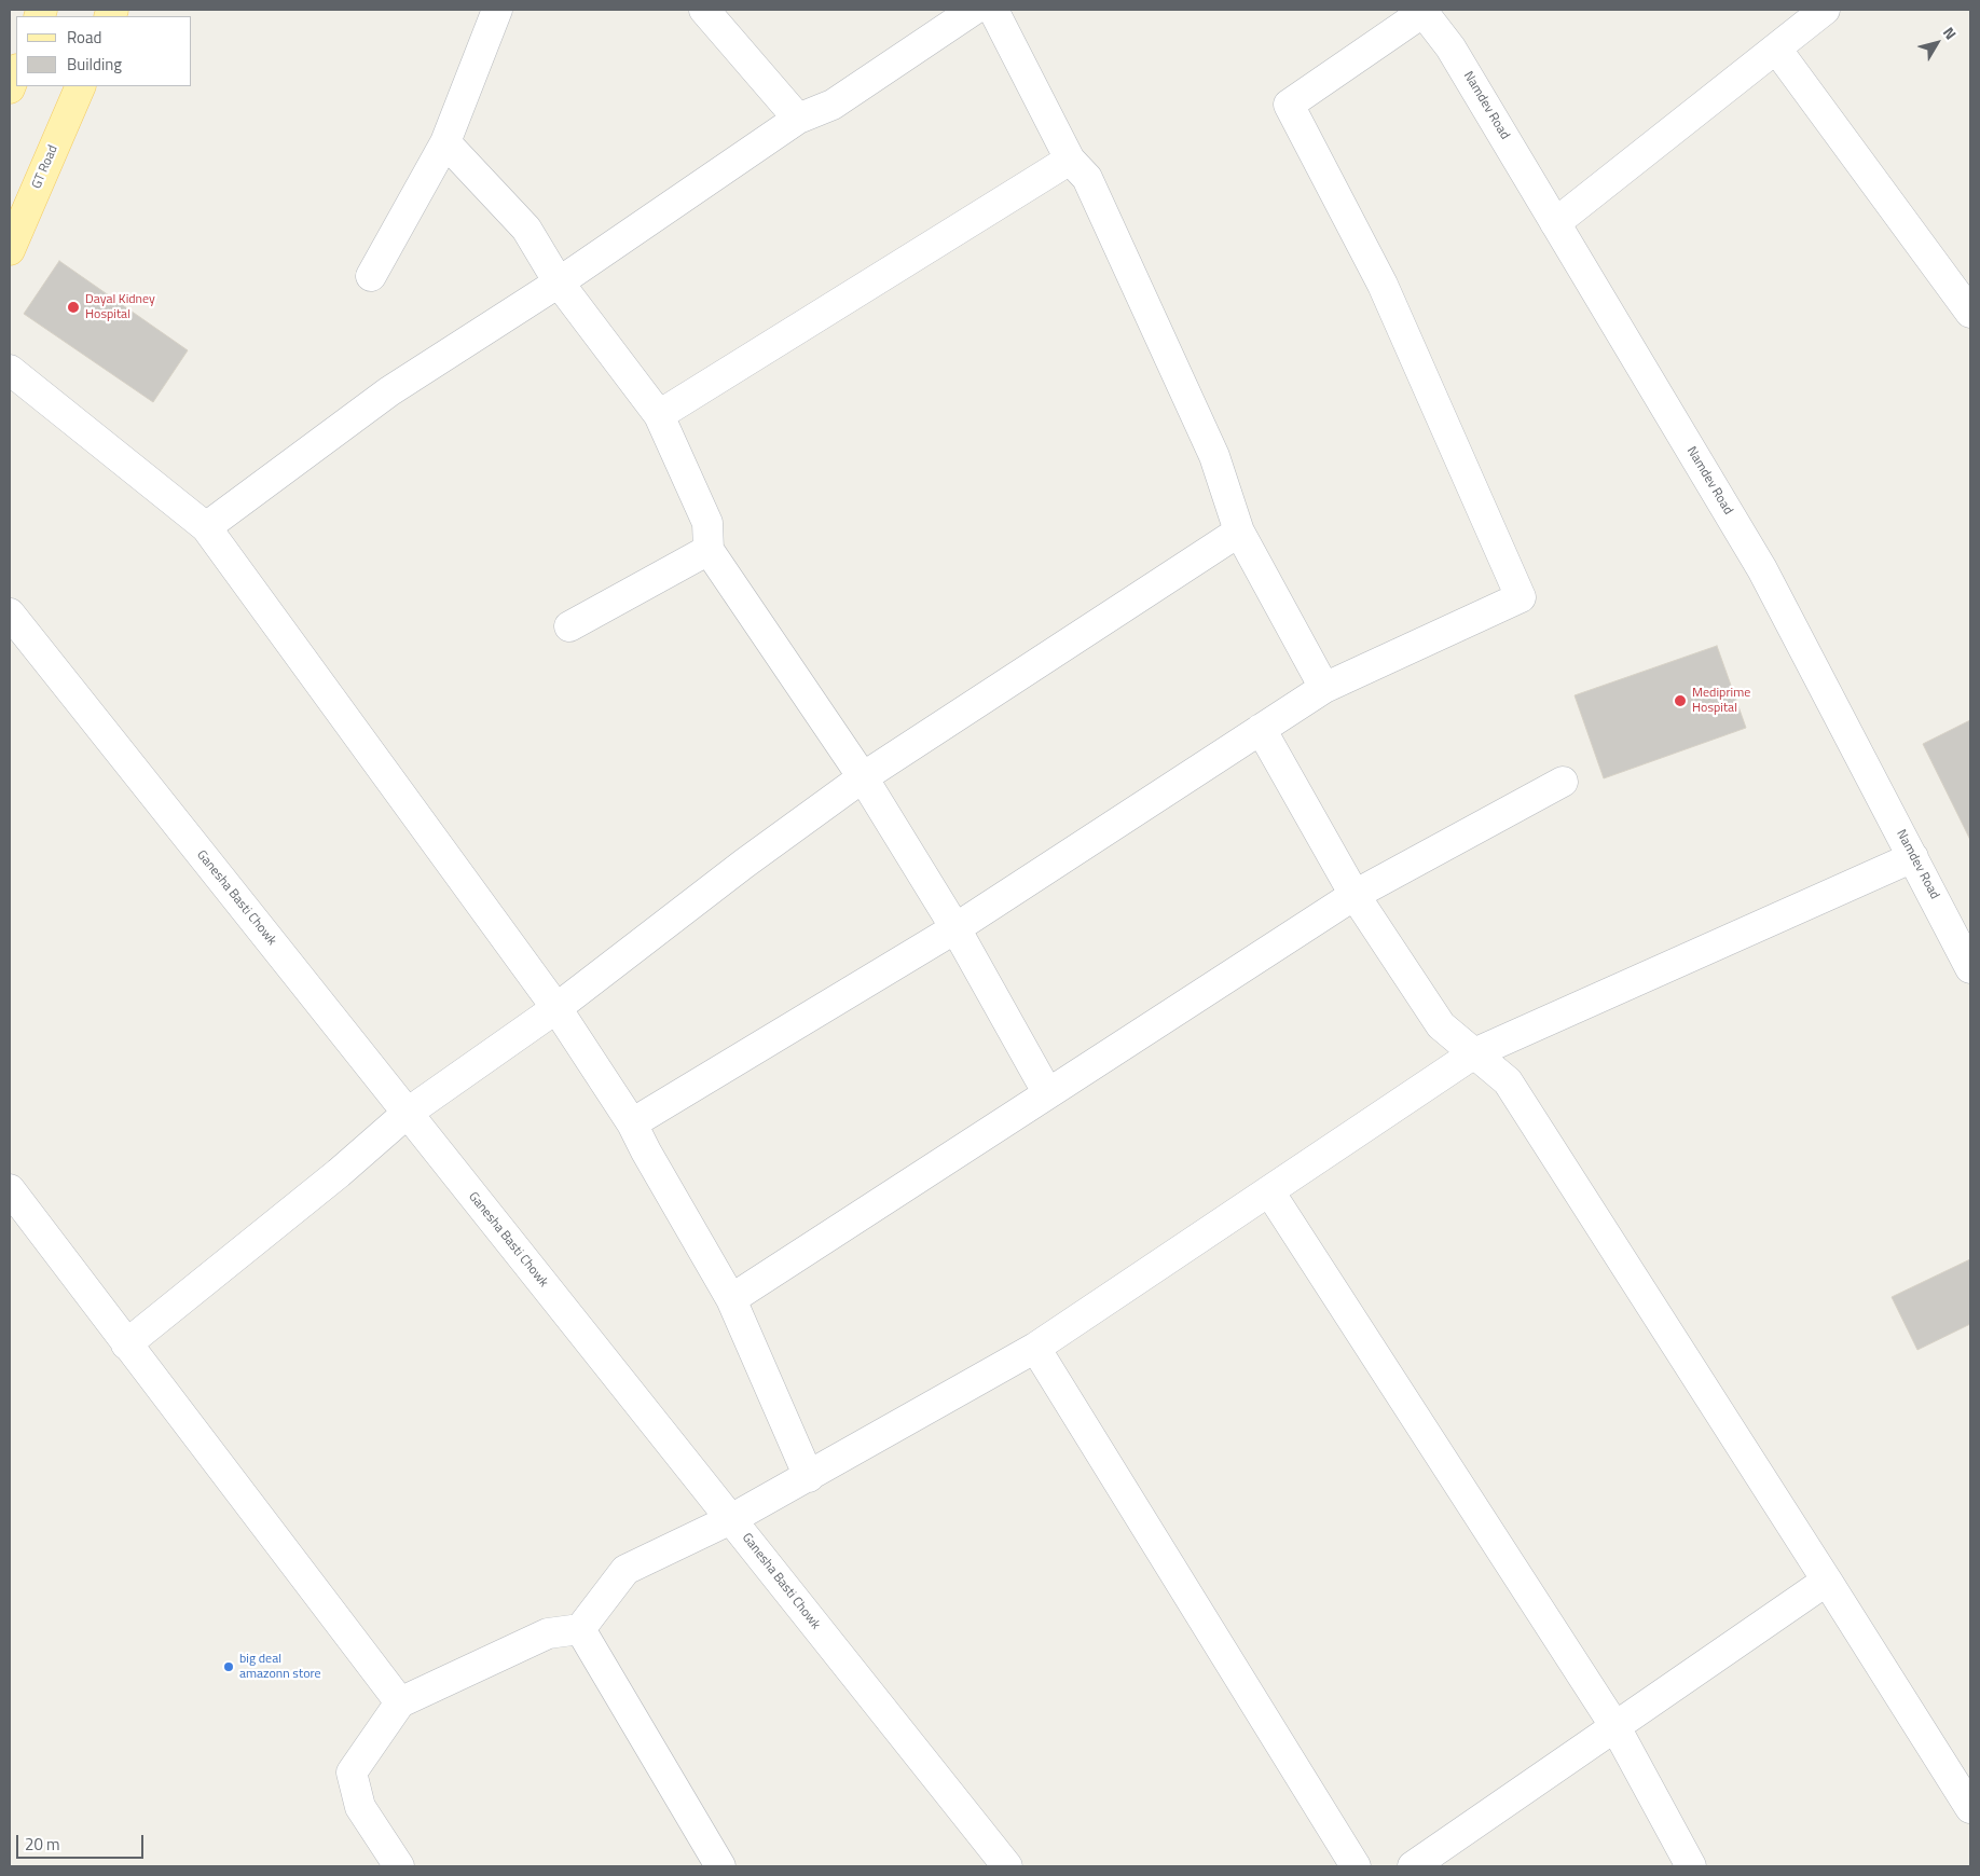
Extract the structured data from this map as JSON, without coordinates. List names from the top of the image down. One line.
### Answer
{"streets":{"main road":["GT Road"],"street":["Namdev Road","Ganesha Basti Chowk"]},"places":["Dayal Kidney Hospital","Mediprime Hospital","big deal amazonn store"],"legend":["Road","Building"],"scale_bar":"20 m","north":"top right"}
